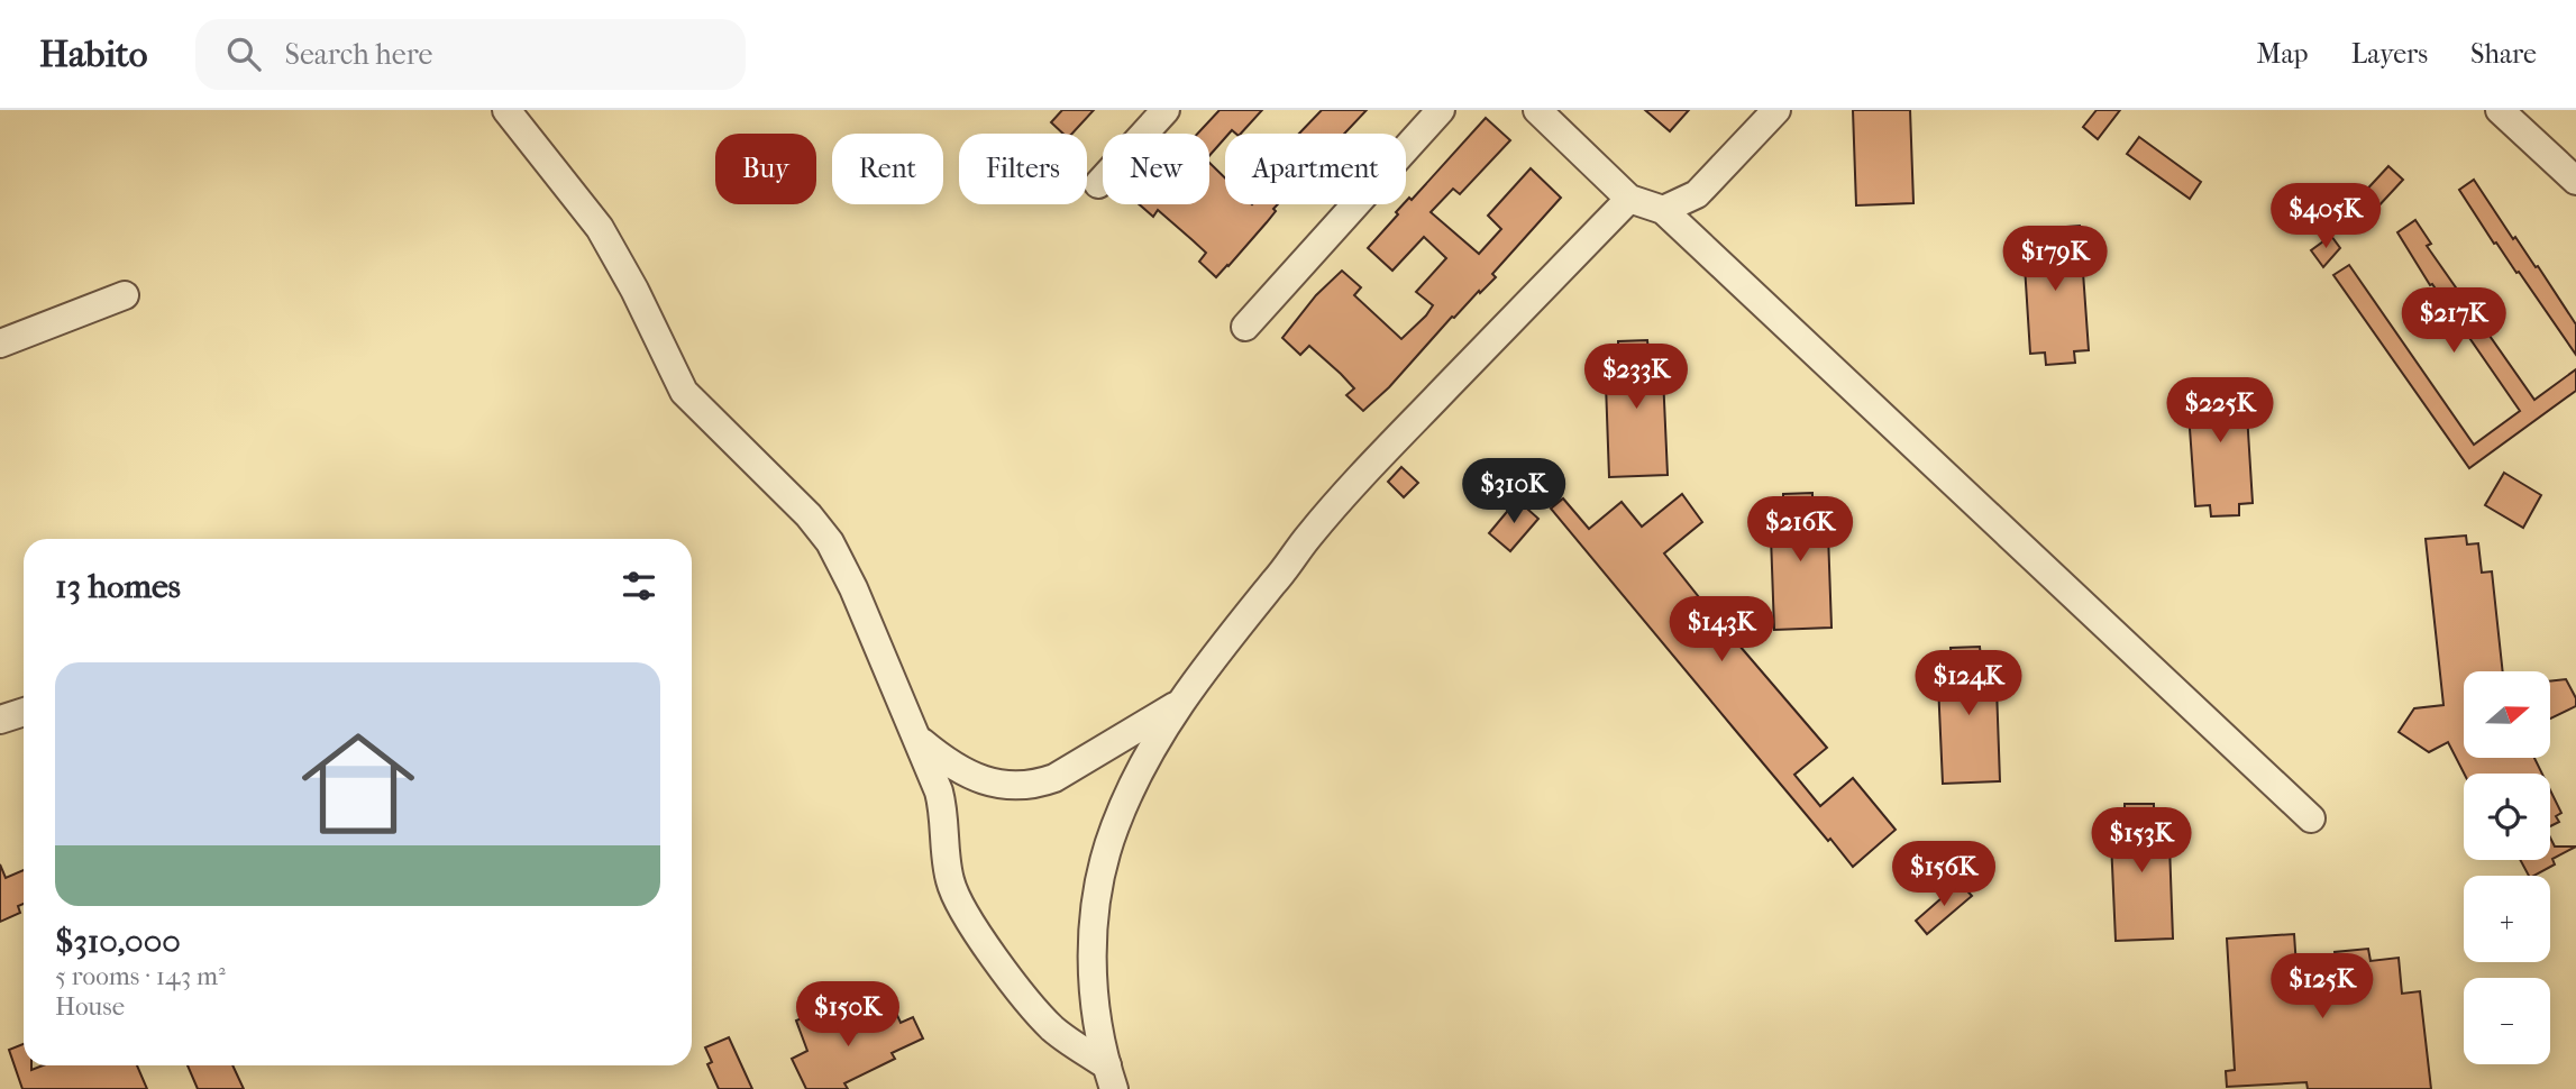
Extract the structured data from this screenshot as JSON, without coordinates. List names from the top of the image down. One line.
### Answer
{"north":"right","page":{"header":"Habito","search":"Search here","nav":["Map","Layers","Share"],"chip":["Buy","Rent","Filters","New","Apartment"],"price":["$405K","$179K","$217K","$233K","$225K","$310K","$216K","$143K","$124K","$153K","$156K","$125K","$150K"],"heading":"13 homes","list":[{"name":"$310,000","note":"5 rooms · 143 m² · House"}],"map_buttons":["+","−"]}}
